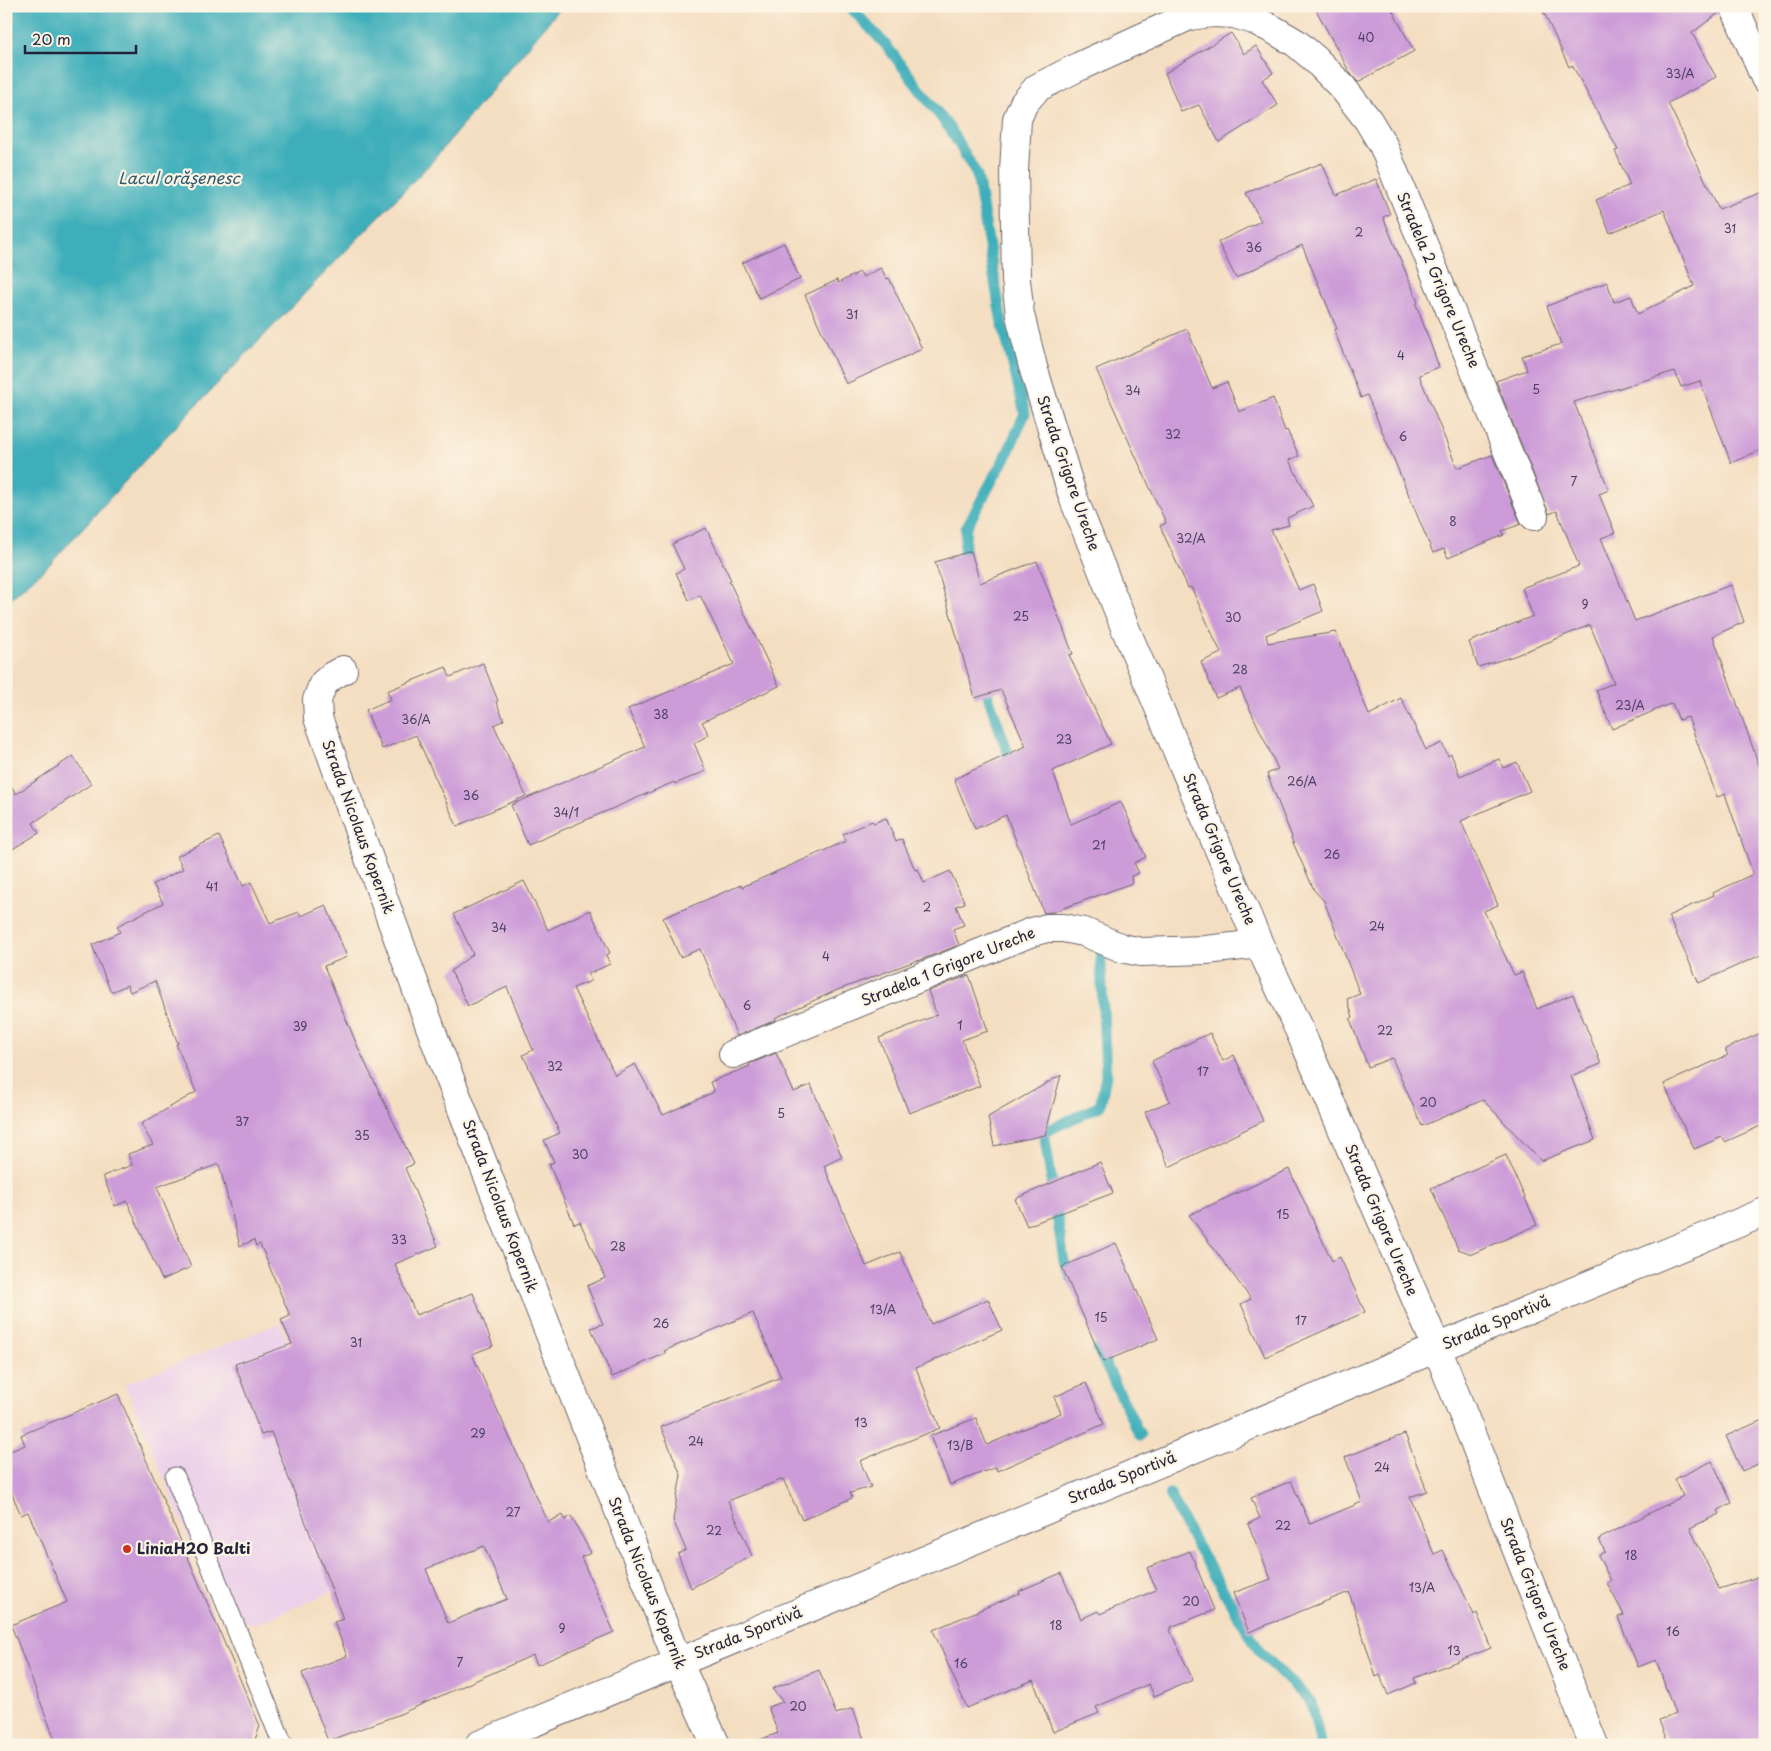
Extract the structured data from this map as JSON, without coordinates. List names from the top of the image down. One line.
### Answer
{"streets":{"street":["Stradela 2 Grigore Ureche","Strada Grigore Ureche","Strada Nicolaus Kopernik","Stradela 1 Grigore Ureche","Strada Sportivă"]},"crossings":[["Stradela 2 Grigore Ureche","Strada Grigore Ureche"],["Strada Grigore Ureche","Stradela 1 Grigore Ureche"],["Strada Grigore Ureche","Strada Sportivă"],["Strada Nicolaus Kopernik","Strada Sportivă"]],"water":["Lacul orăşenesc"],"places":["LiniaH2O Balti"],"house_numbers":["40","33/A","31","2","36","31","4","5","34","32","6","7","8","32/A","9","25","30","28","23/A","38","36/A","23","26/A","36","34/1","21","26","41","2","24","34","4","6","1","39","22","32","17","20","5","37","35","30","15","33","28","13/A","15","17","26","31","13","29","24","13/B","24","27","22","22","18","13/A","20","18","9","16","13","7","16","20"],"scale_bar":"20 m"}
